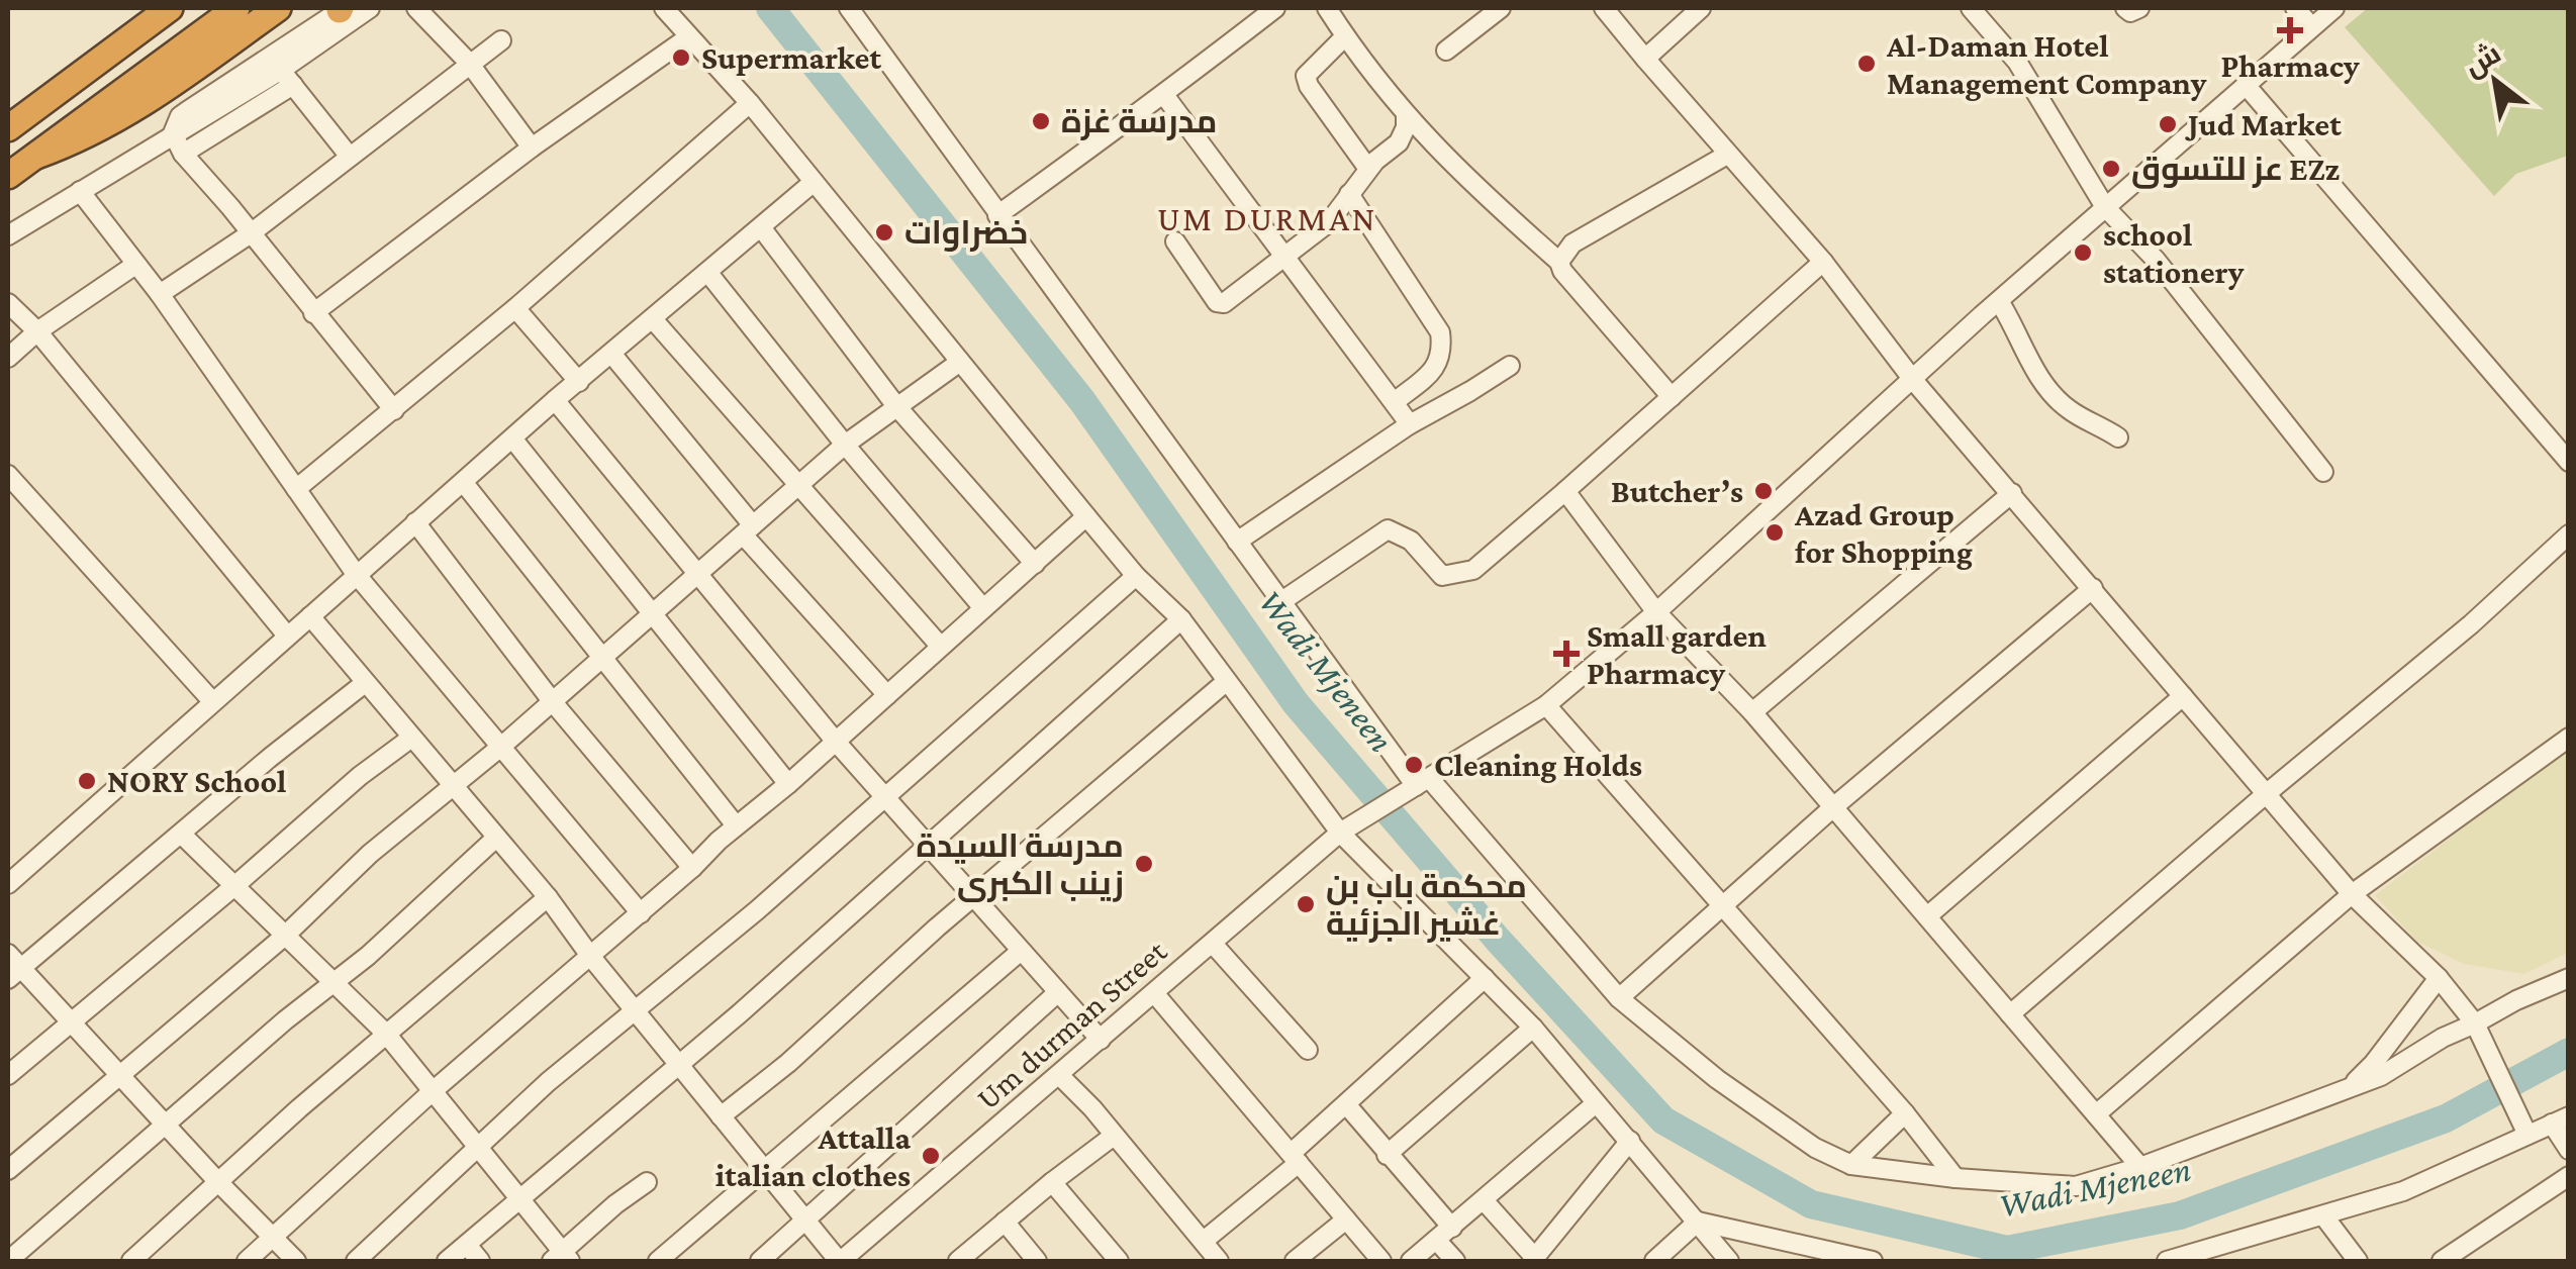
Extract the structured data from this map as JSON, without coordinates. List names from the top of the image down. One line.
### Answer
{"streets":{"street":["Um durman Street"]},"districts":["UM DURMAN"],"water":["Wadi Mjeneen"],"places":{"health":["Pharmacy","Small garden Pharmacy"],"other":["Supermarket","Al-Daman Hotel Management Company","مدرسة غزة","Jud Market","عز للتسوق EZz","خضراوات","school stationery","Butcher’s","Azad Group for Shopping","Cleaning Holds","NORY School","مدرسة السيدة زينب الكبرى","محكمة باب بن غشير الجزئية","Attalla italian clothes"]},"north":"top left"}
